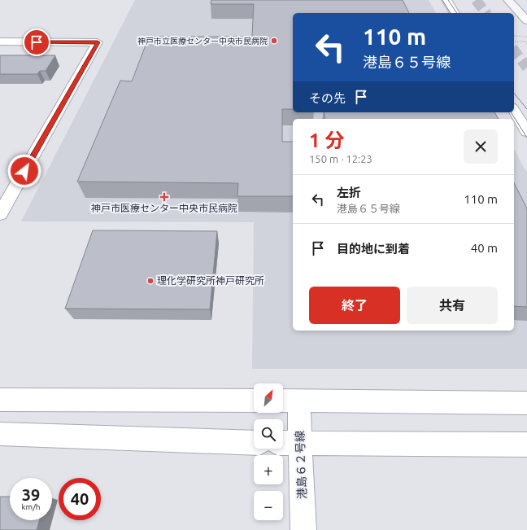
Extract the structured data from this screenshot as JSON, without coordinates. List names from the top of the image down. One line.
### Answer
{"streets":{"street":["港島６２号線"]},"places":{"other":["神戸市立医療センター中央市民病院","理化学研究所神戸研究所"],"health":["神戸市医療センター中央市民病院"]},"north":"top right","page":{"turn":["110 m","港島６５号線"],"then":"その先","heading":["1 分","150 m · 12:23"],"list":[{"name":"左折","note":"港島６５号線","value":"110 m"},{"name":"目的地に到着","value":"40 m"}],"buttons":["終了","共有"],"map_buttons":["+","−"],"speed":"39 km/h","limit":"40"}}
